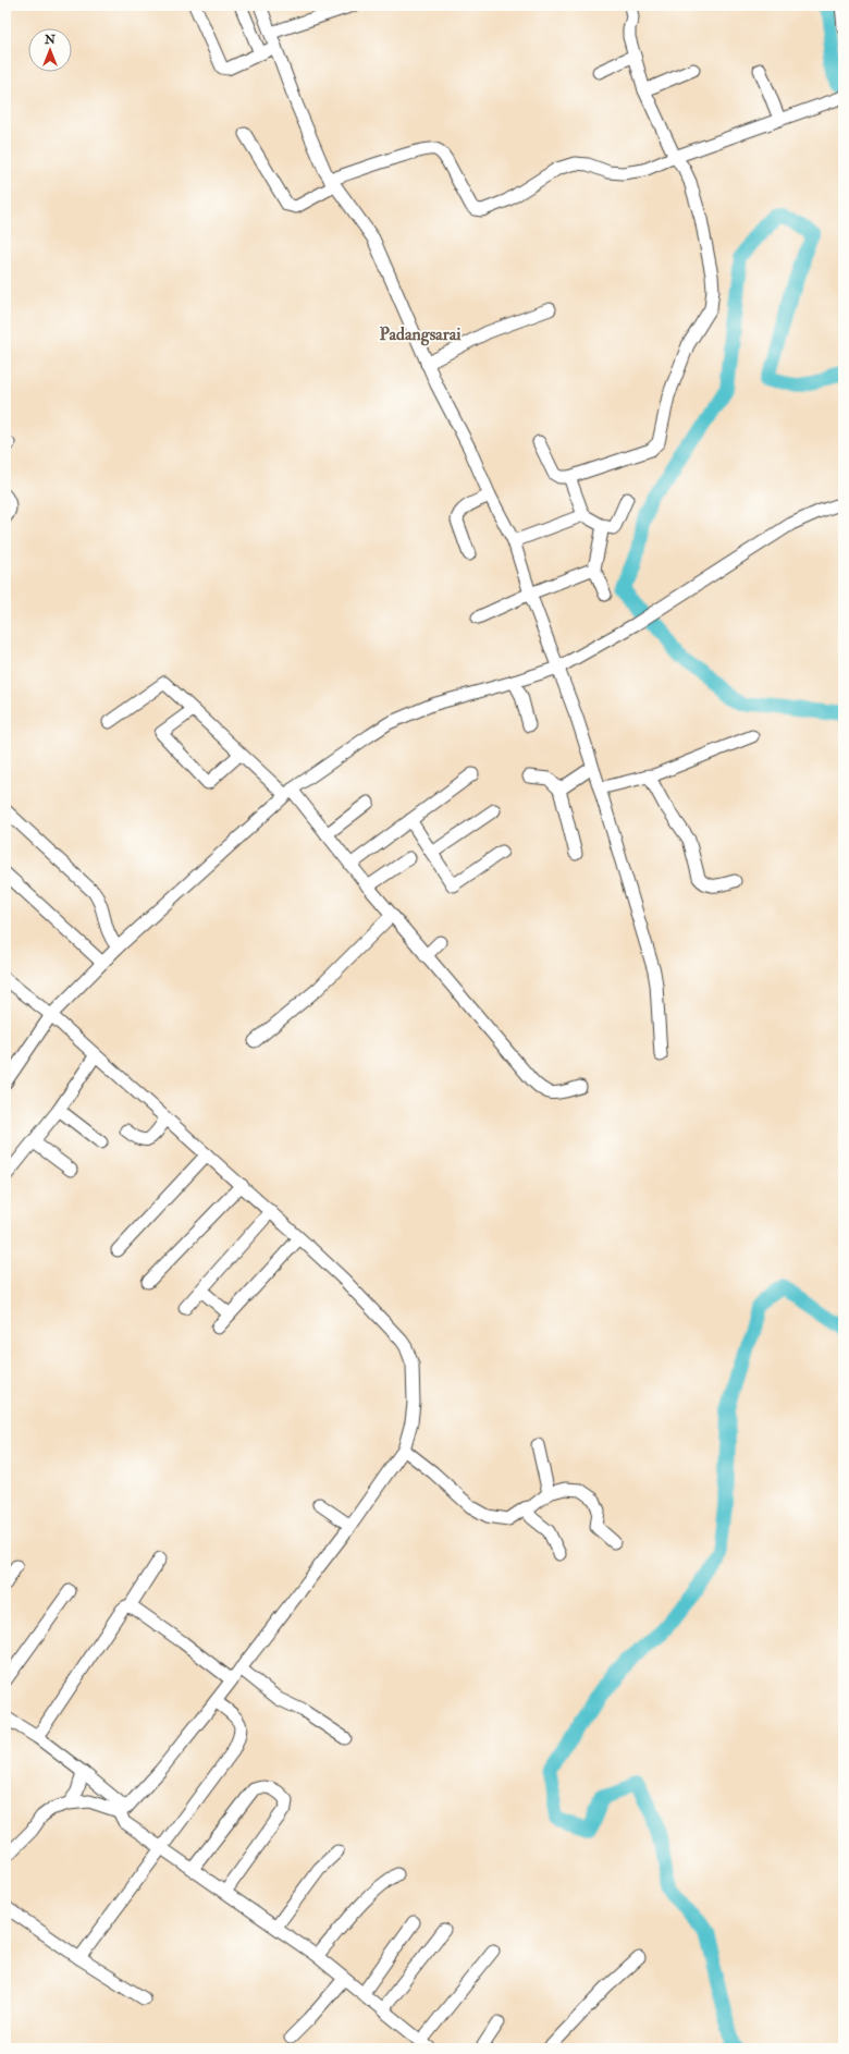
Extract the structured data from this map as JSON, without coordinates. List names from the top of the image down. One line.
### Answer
{"districts":["Padangsarai"],"north":"top"}
